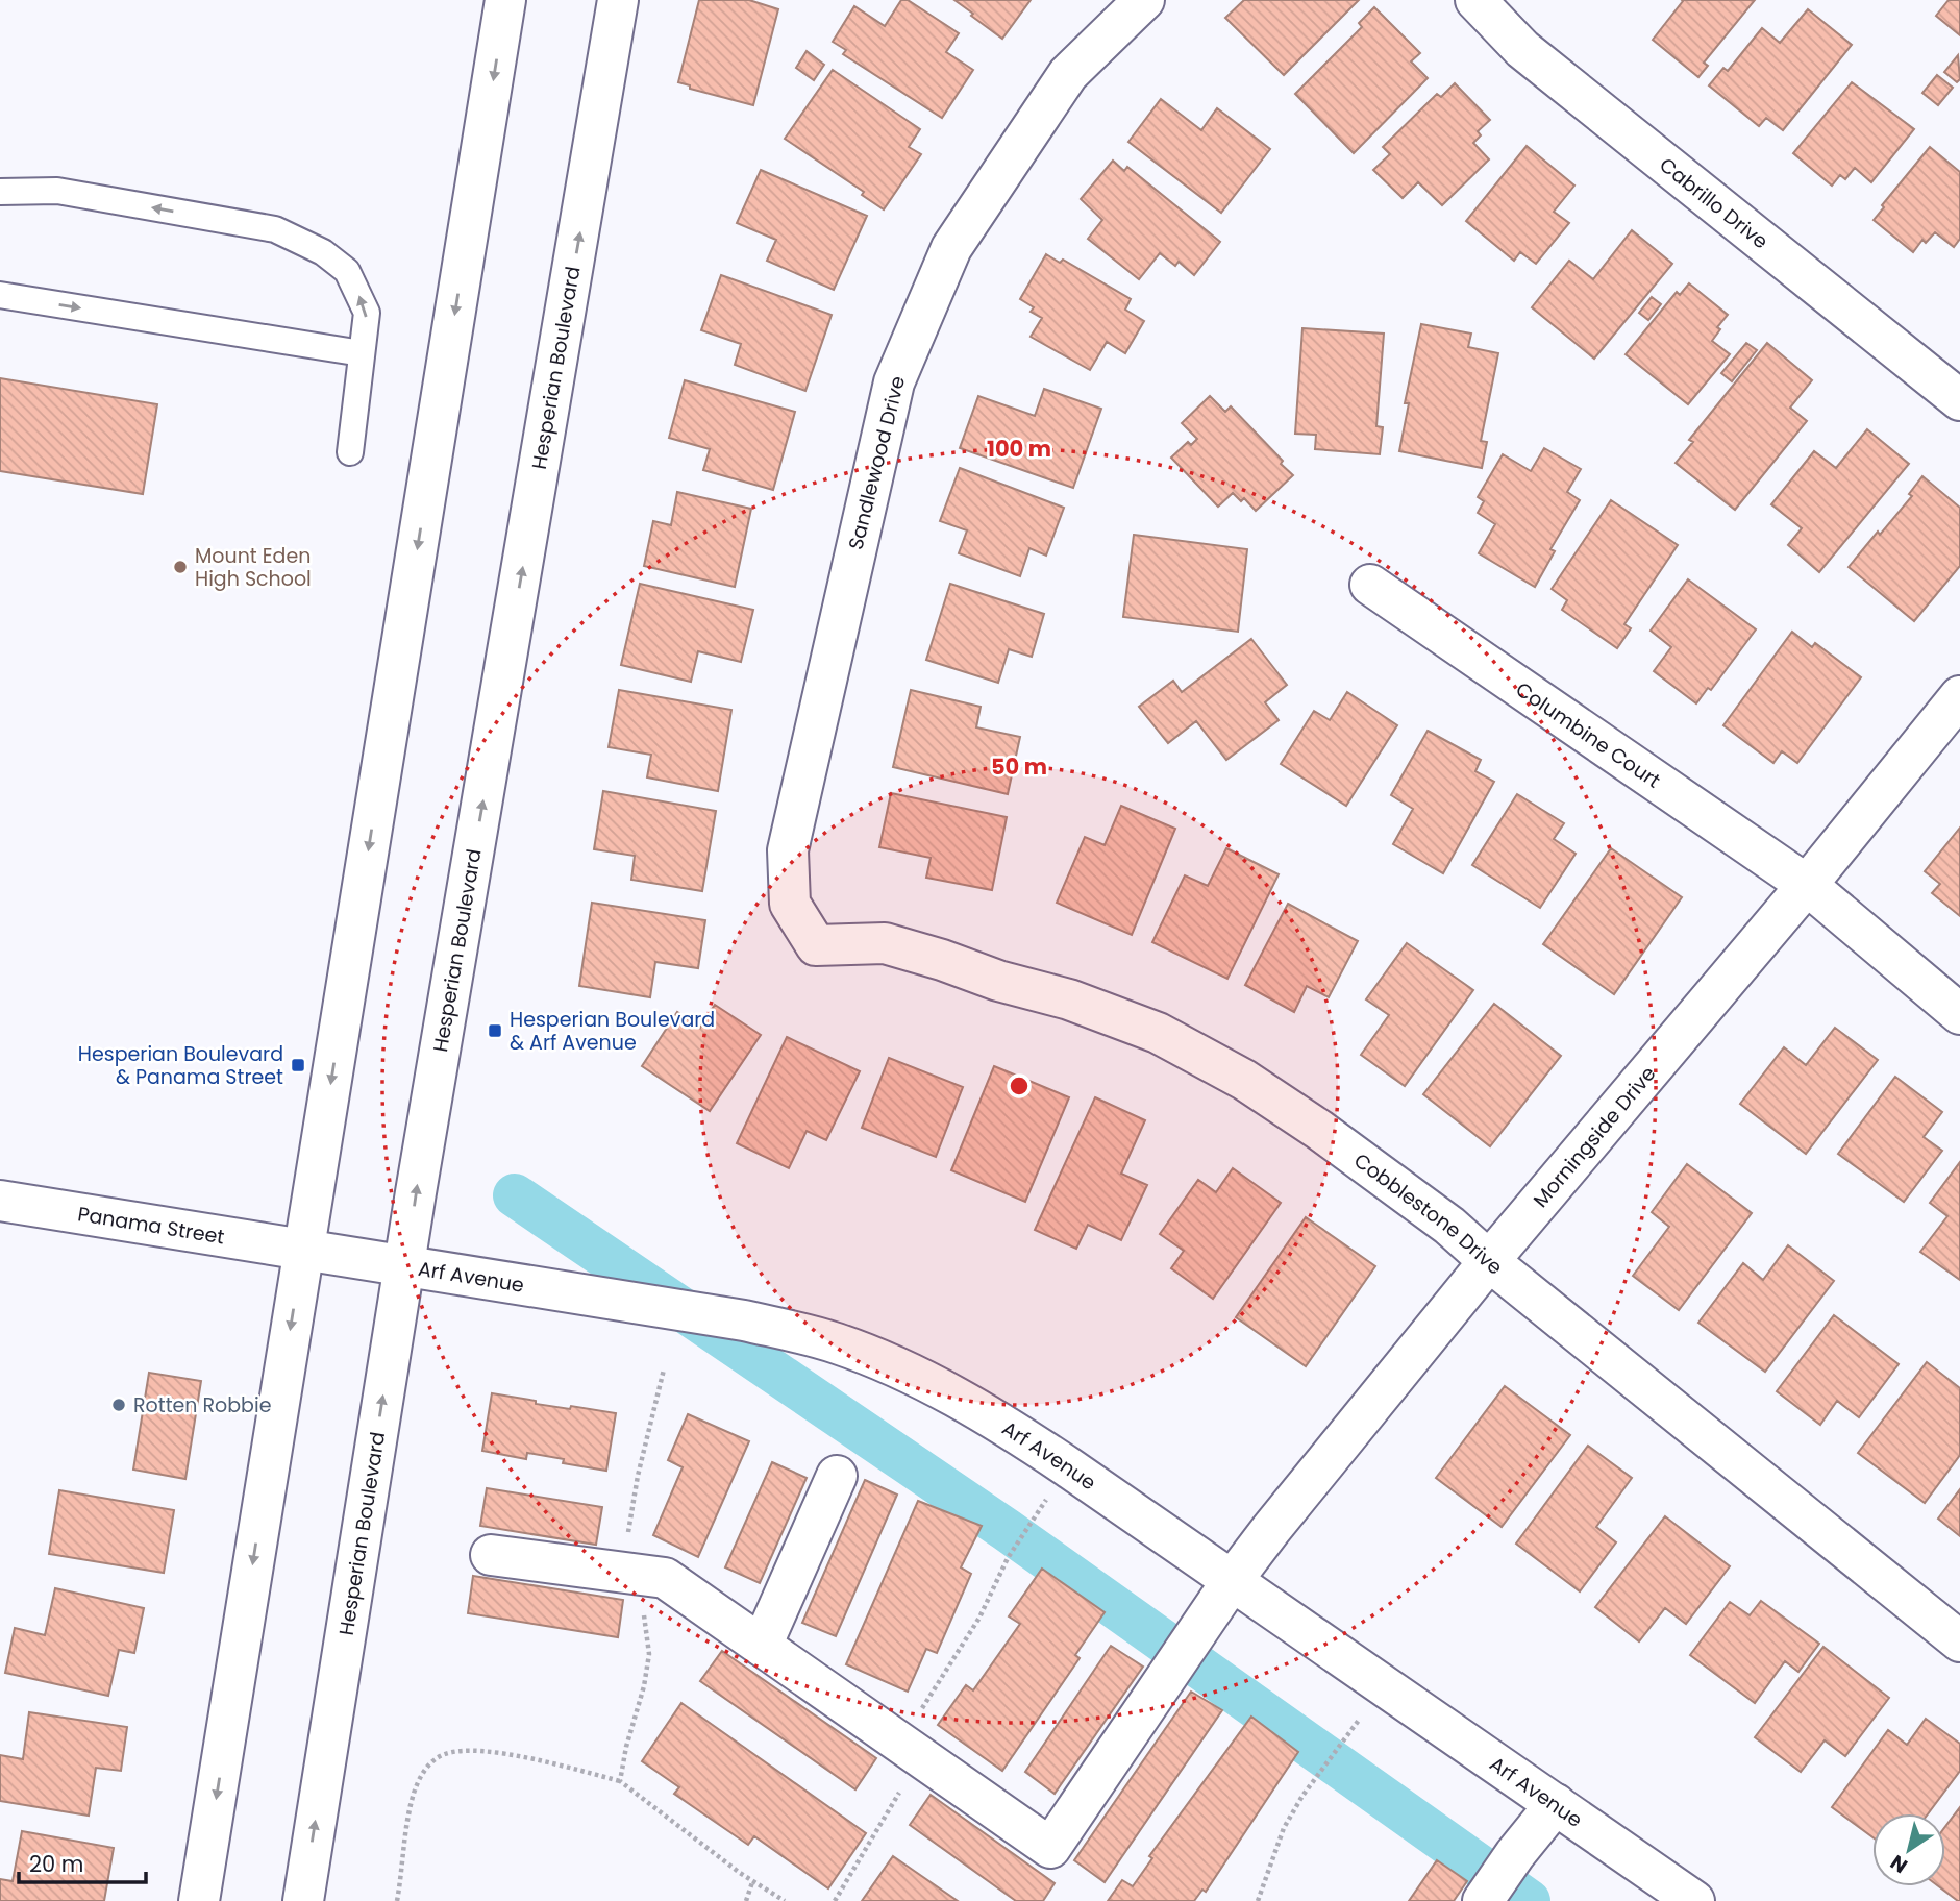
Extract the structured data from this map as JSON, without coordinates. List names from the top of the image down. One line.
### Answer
{"streets":{"street":["Cabrillo Drive","Hesperian Boulevard","Sandlewood Drive","Columbine Court","Morningside Drive","Cobblestone Drive","Panama Street","Arf Avenue"]},"crossings":[["Hesperian Boulevard","Arf Avenue"],["Sandlewood Drive","Cobblestone Drive"],["Columbine Court","Morningside Drive"],["Morningside Drive","Cobblestone Drive"],["Morningside Drive","Arf Avenue"],["Panama Street","Arf Avenue"]],"places":{"other":["Mount Eden High School","Rotten Robbie"],"transit":["Hesperian Boulevard & Arf Avenue","Hesperian Boulevard & Panama Street"]},"scale_bar":"20 m","north":"bottom left","rings":["100 m","50 m"]}
